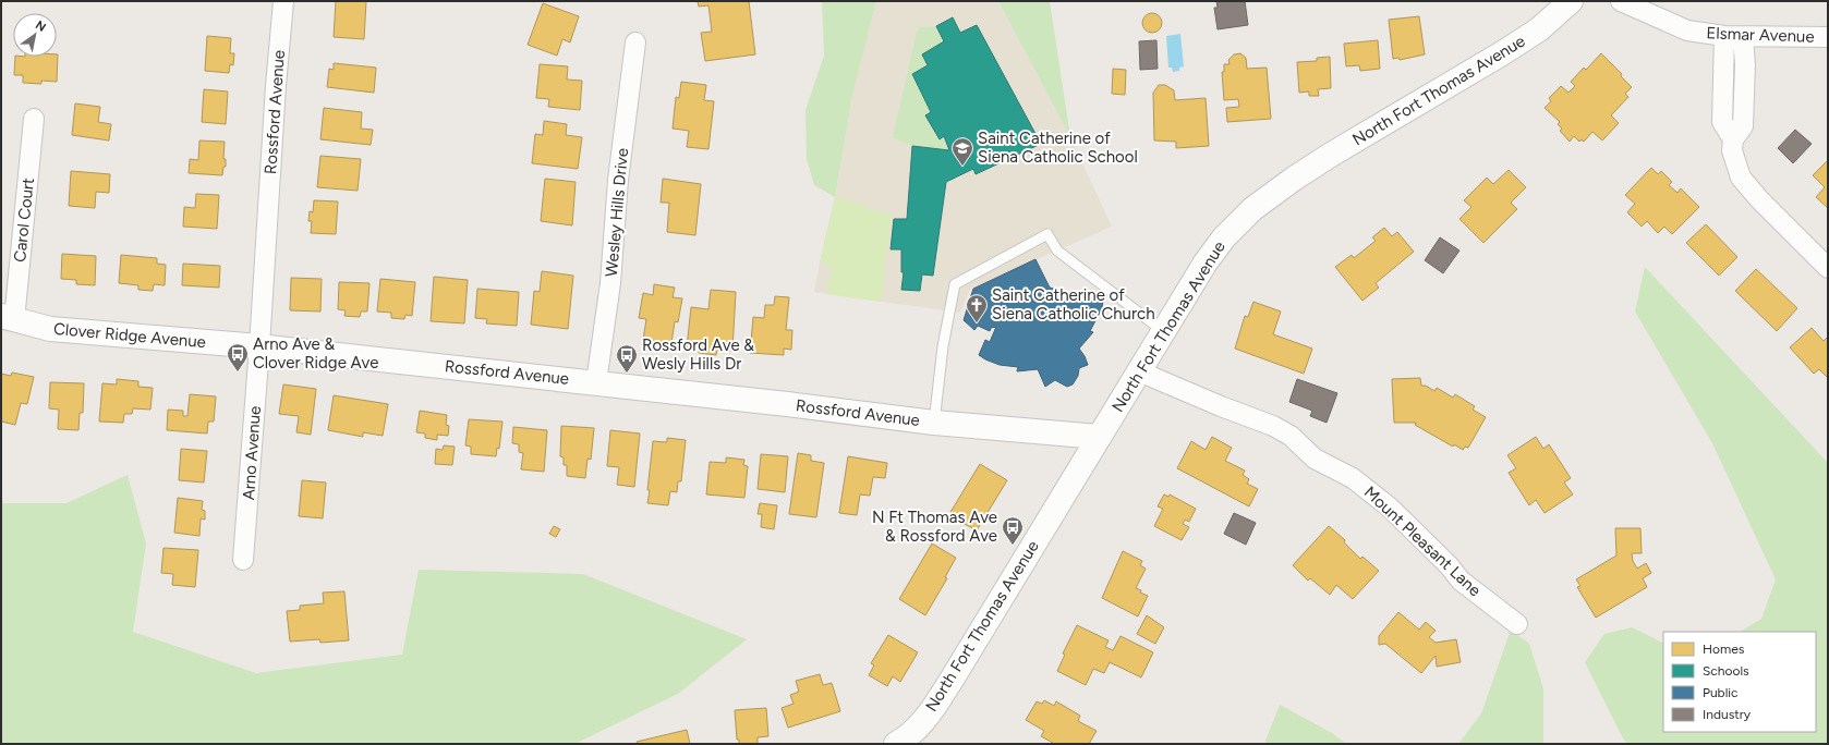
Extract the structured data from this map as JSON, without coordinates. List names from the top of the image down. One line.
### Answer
{"streets":{"street":["Elsmar Avenue","North Fort Thomas Avenue","Rossford Avenue","Wesley Hills Drive","Carol Court","Clover Ridge Avenue","Arno Avenue","Mount Pleasant Lane"]},"crossings":[["North Fort Thomas Avenue","Rossford Avenue"],["North Fort Thomas Avenue","Mount Pleasant Lane"],["Rossford Avenue","Wesley Hills Drive"],["Rossford Avenue","Clover Ridge Avenue"],["Rossford Avenue","Arno Avenue"],["Carol Court","Clover Ridge Avenue"],["Clover Ridge Avenue","Arno Avenue"]],"places":{"school or university":["Saint Catherine of Siena Catholic School"],"church":["Saint Catherine of Siena Catholic Church"],"bus stop":["Arno Ave & Clover Ridge Ave","Rossford Ave & Wesly Hills Dr","N Ft Thomas Ave & Rossford Ave"]},"legend":["Homes","Schools","Public","Industry"],"north":"top right"}
